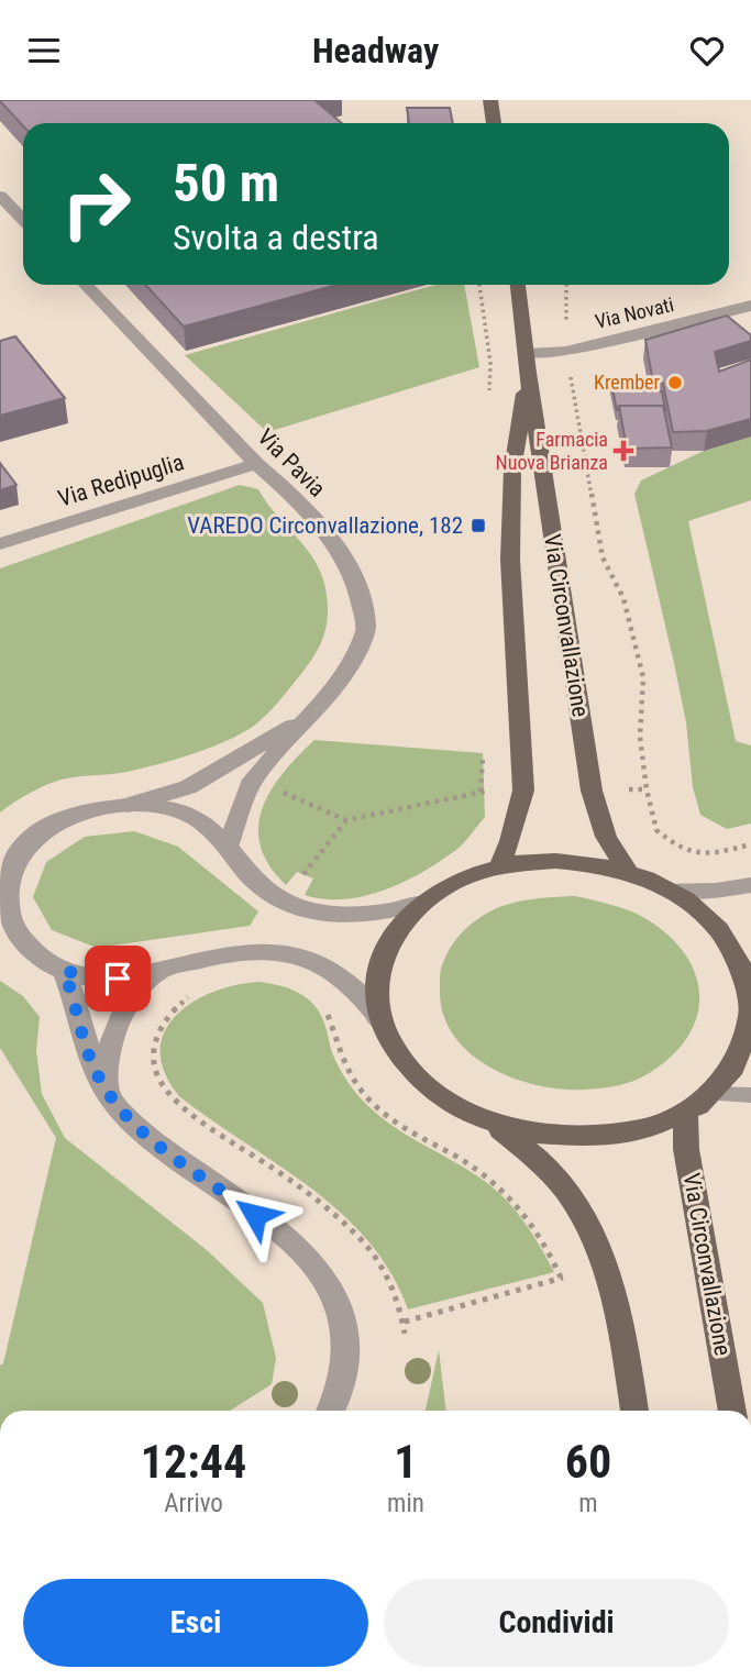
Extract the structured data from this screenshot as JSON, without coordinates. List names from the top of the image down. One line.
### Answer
{"streets":{"main road":["Via Circonvallazione"],"street":["Via Novati","Via Pavia","Via Redipuglia"]},"crossings":[["Via Novati","Via Circonvallazione"],["Via Pavia","Via Redipuglia"]],"places":{"other":["Krember"],"health":["Farmacia Nuova Brianza"],"transit":["VAREDO Circonvallazione, 182"]},"page":{"header":"Headway","turn":["50 m","Svolta a destra"],"eta":["12:44","Arrivo","1","min","60","m"],"buttons":["Esci","Condividi"]}}
